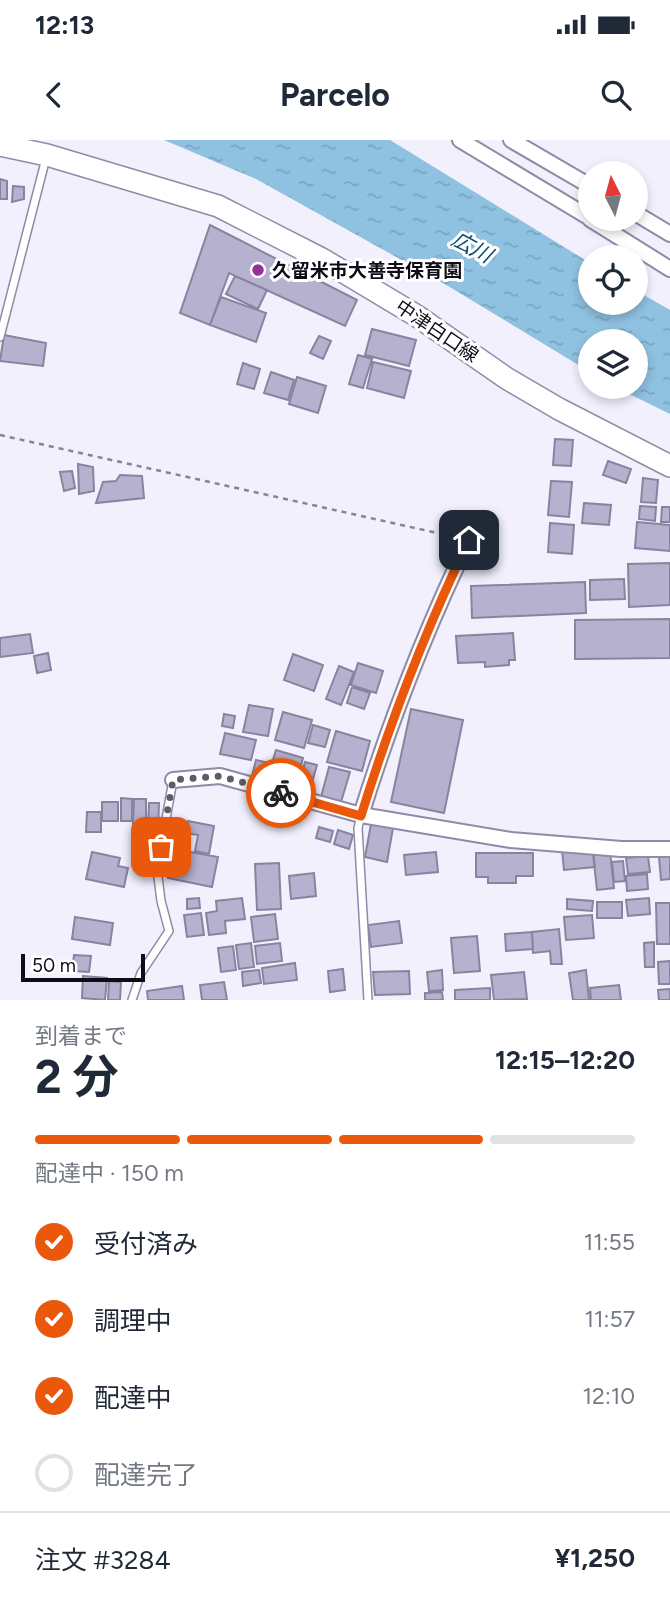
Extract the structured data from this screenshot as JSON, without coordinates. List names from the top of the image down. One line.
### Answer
{"streets":{"main road":["中津白口線"]},"water":["広川"],"places":["久留米市大善寺保育園"],"scale_bar":"50 m","north":"top","page":{"status":"12:13","header":"Parcelo","scale":"50 m","heading":["2 分","到着まで","12:15–12:20"],"panel":["注文 #3284","¥1,250"],"bar":"配達中 · 150 m","list":[["受付済み","11:55"],["調理中","11:57"],["配達中","12:10"],"配達完了"]}}
